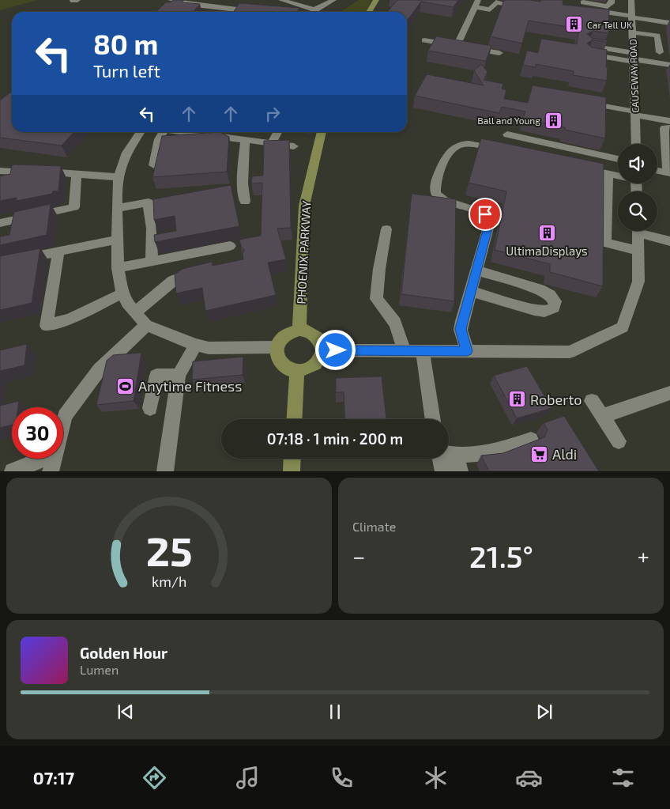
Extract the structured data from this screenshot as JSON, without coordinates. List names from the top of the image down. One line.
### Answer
{"streets":{"main road":["PHOENIX PARKWAY"],"street":["CAUSEWAY ROAD"]},"places":{"building":["Car Tell UK","Ball and Young","UltimaDisplays","Roberto"],"sports":["Anytime Fitness"],"supermarket":["Aldi"]},"page":{"turn":["80 m","Turn left"],"limit":"30","trip":"07:18 · 1 min · 200 m","tile":"Climate","heat":["−","21.5°","+"],"song":["Golden Hour","Lumen"],"tabs":"07:17","gauge":["25","km/h"]}}
